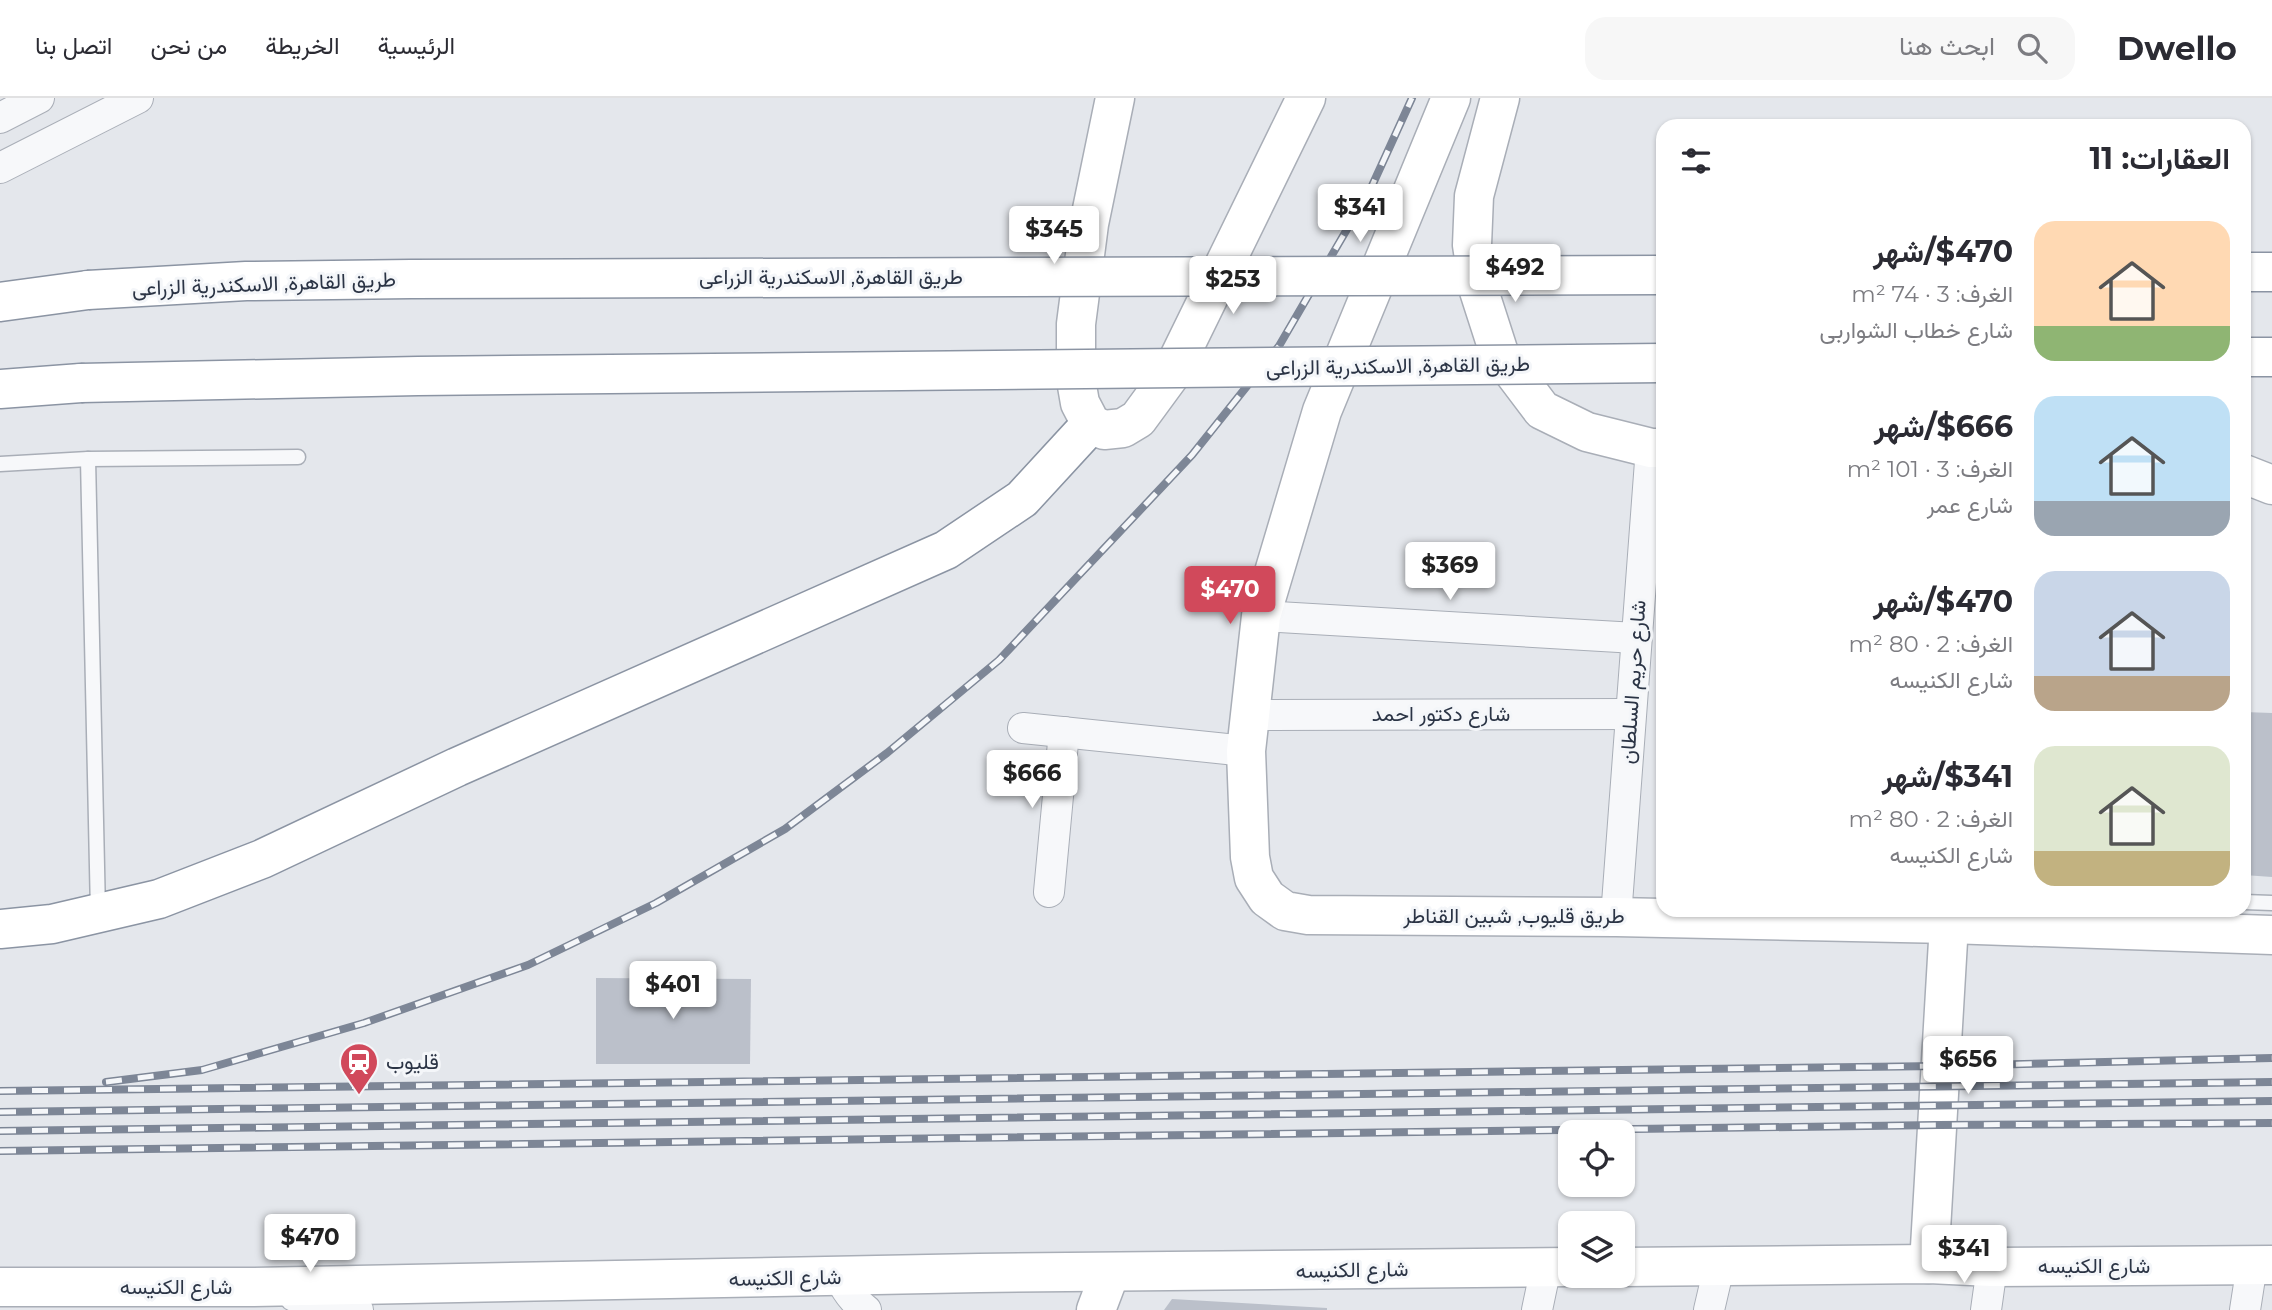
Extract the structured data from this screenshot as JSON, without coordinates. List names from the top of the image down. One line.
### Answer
{"streets":{"main road":["طريق القاهرة, الاسكندرية الزراعى","طريق قليوب, شبين القناطر","شارع الكنيسه"],"street":["شارع حريم السلطان","شارع دكتور احمد"]},"crossings":[["شارع حريم السلطان","شارع دكتور احمد"],["شارع حريم السلطان","طريق قليوب, شبين القناطر"],["شارع دكتور احمد","طريق قليوب, شبين القناطر"]],"places":{"station":["قليوب"]},"page":{"header":"Dwello","search":"ابحث هنا","nav":["الرئيسية","الخريطة","من نحن","اتصل بنا"],"heading":"العقارات: 11","price":["$341","$345","$492","$253","$369","$470","$666","$401","$656","$470","$341"],"list":[{"name":"$470/شهر","note":"الغرف: 3 · 74 m² · شارع خطاب الشواربى"},{"name":"$666/شهر","note":"الغرف: 3 · 101 m² · شارع عمر"},{"name":"$470/شهر","note":"الغرف: 2 · 80 m² · شارع الكنيسه"},{"name":"$341/شهر","note":"الغرف: 2 · 80 m² · شارع الكنيسه"}]}}
